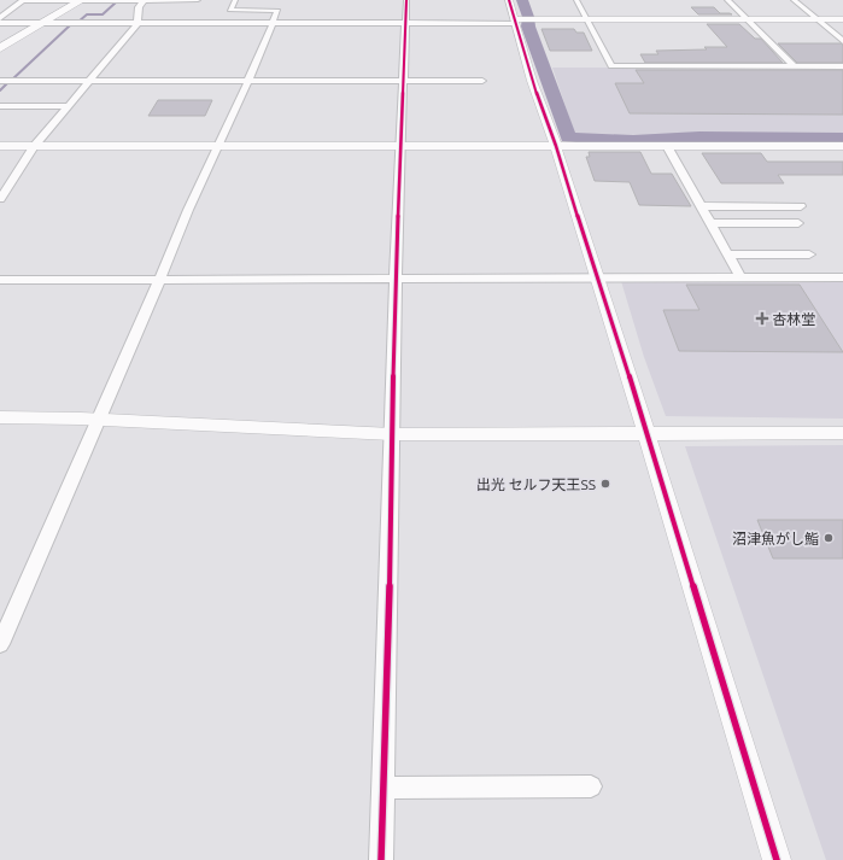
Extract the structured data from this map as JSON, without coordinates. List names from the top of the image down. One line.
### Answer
{"places":{"health":["杏林堂"],"other":["出光 セルフ天王SS","沼津魚がし鮨"]}}
